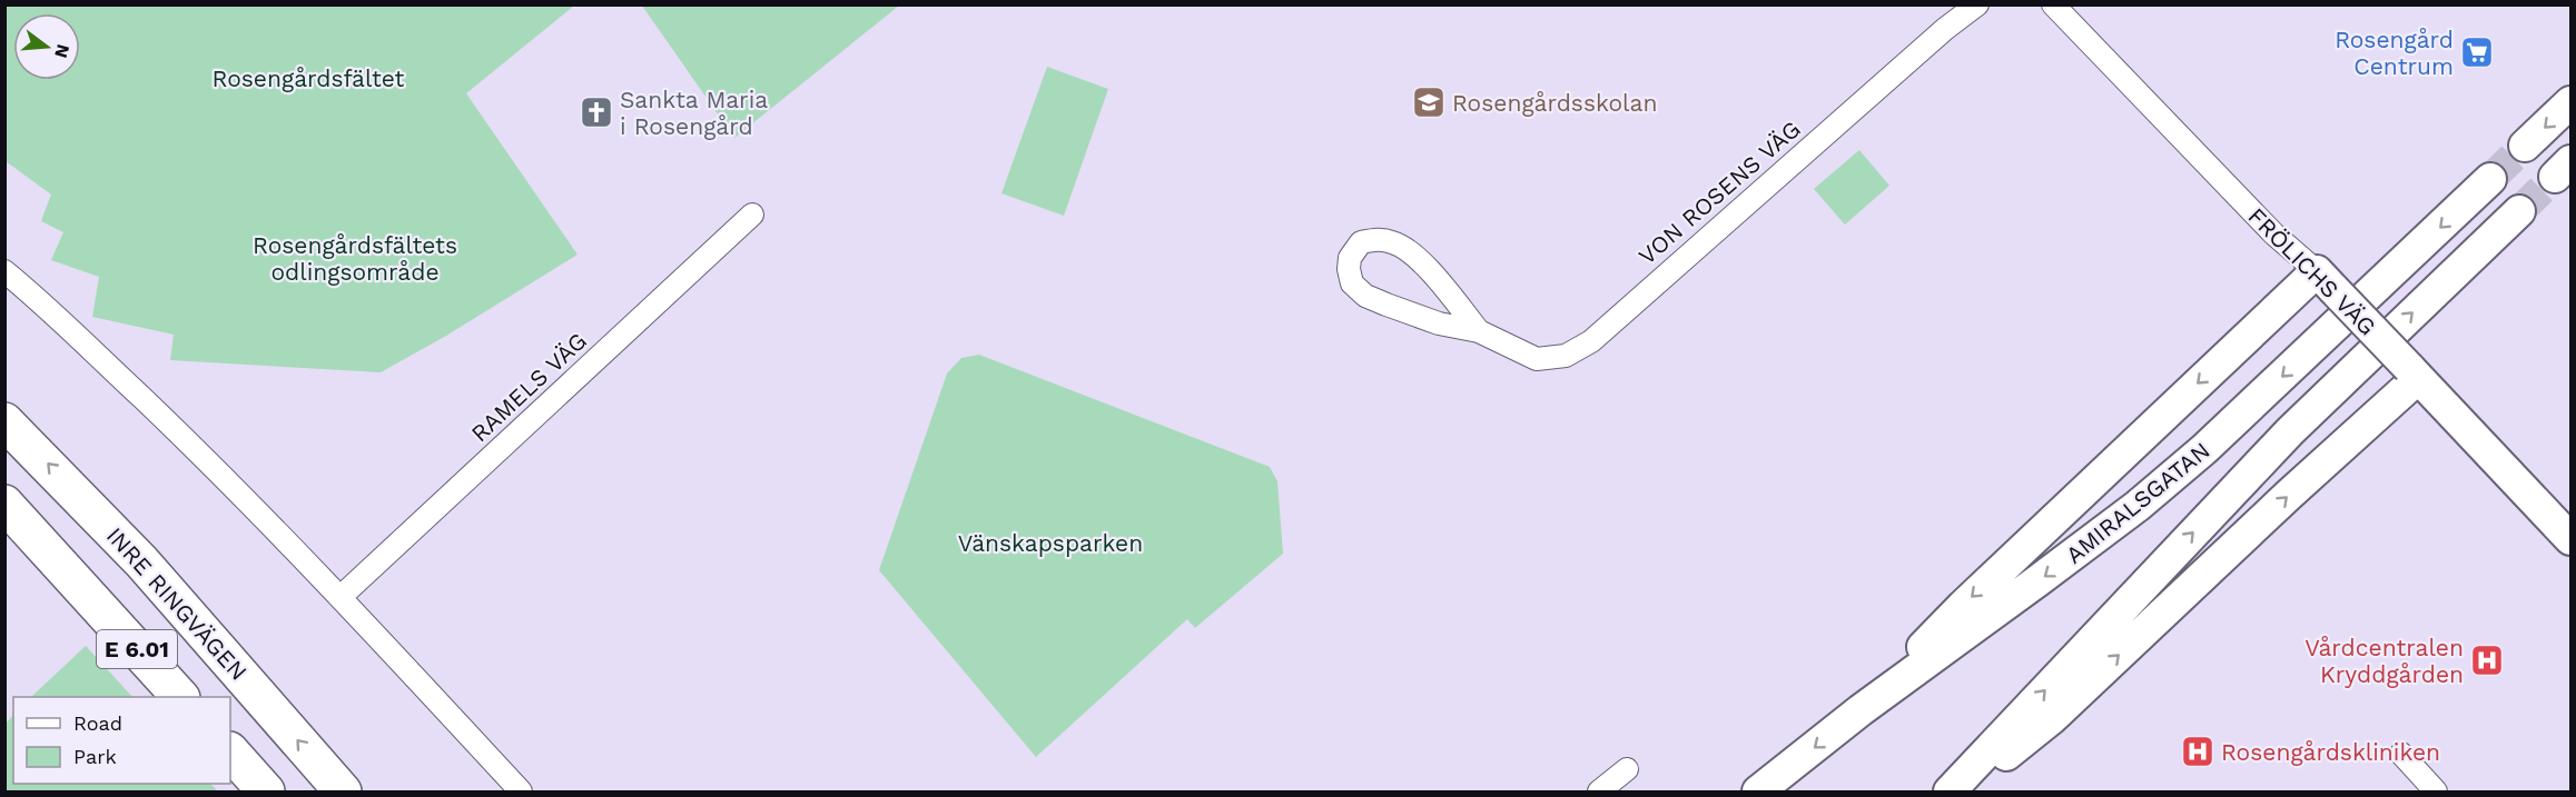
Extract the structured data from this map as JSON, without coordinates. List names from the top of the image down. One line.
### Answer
{"streets":{"highway":["INRE RINGVÄGEN","E 6.01"],"main road":["FRÖLICHS VÄG","AMIRALSGATAN"],"street":["VON ROSENS VÄG","RAMELS VÄG"]},"parks":["Rosengårdsfältet","Rosengårdsfältets odlingsområde","Vänskapsparken"],"places":{"supermarket":["Rosengård Centrum"],"school or university":["Rosengårdsskolan"],"church":["Sankta Maria i Rosengård"],"hospital":["Vårdcentralen Kryddgården","Rosengårdskliniken"]},"legend":["Road","Park"],"north":"right"}
